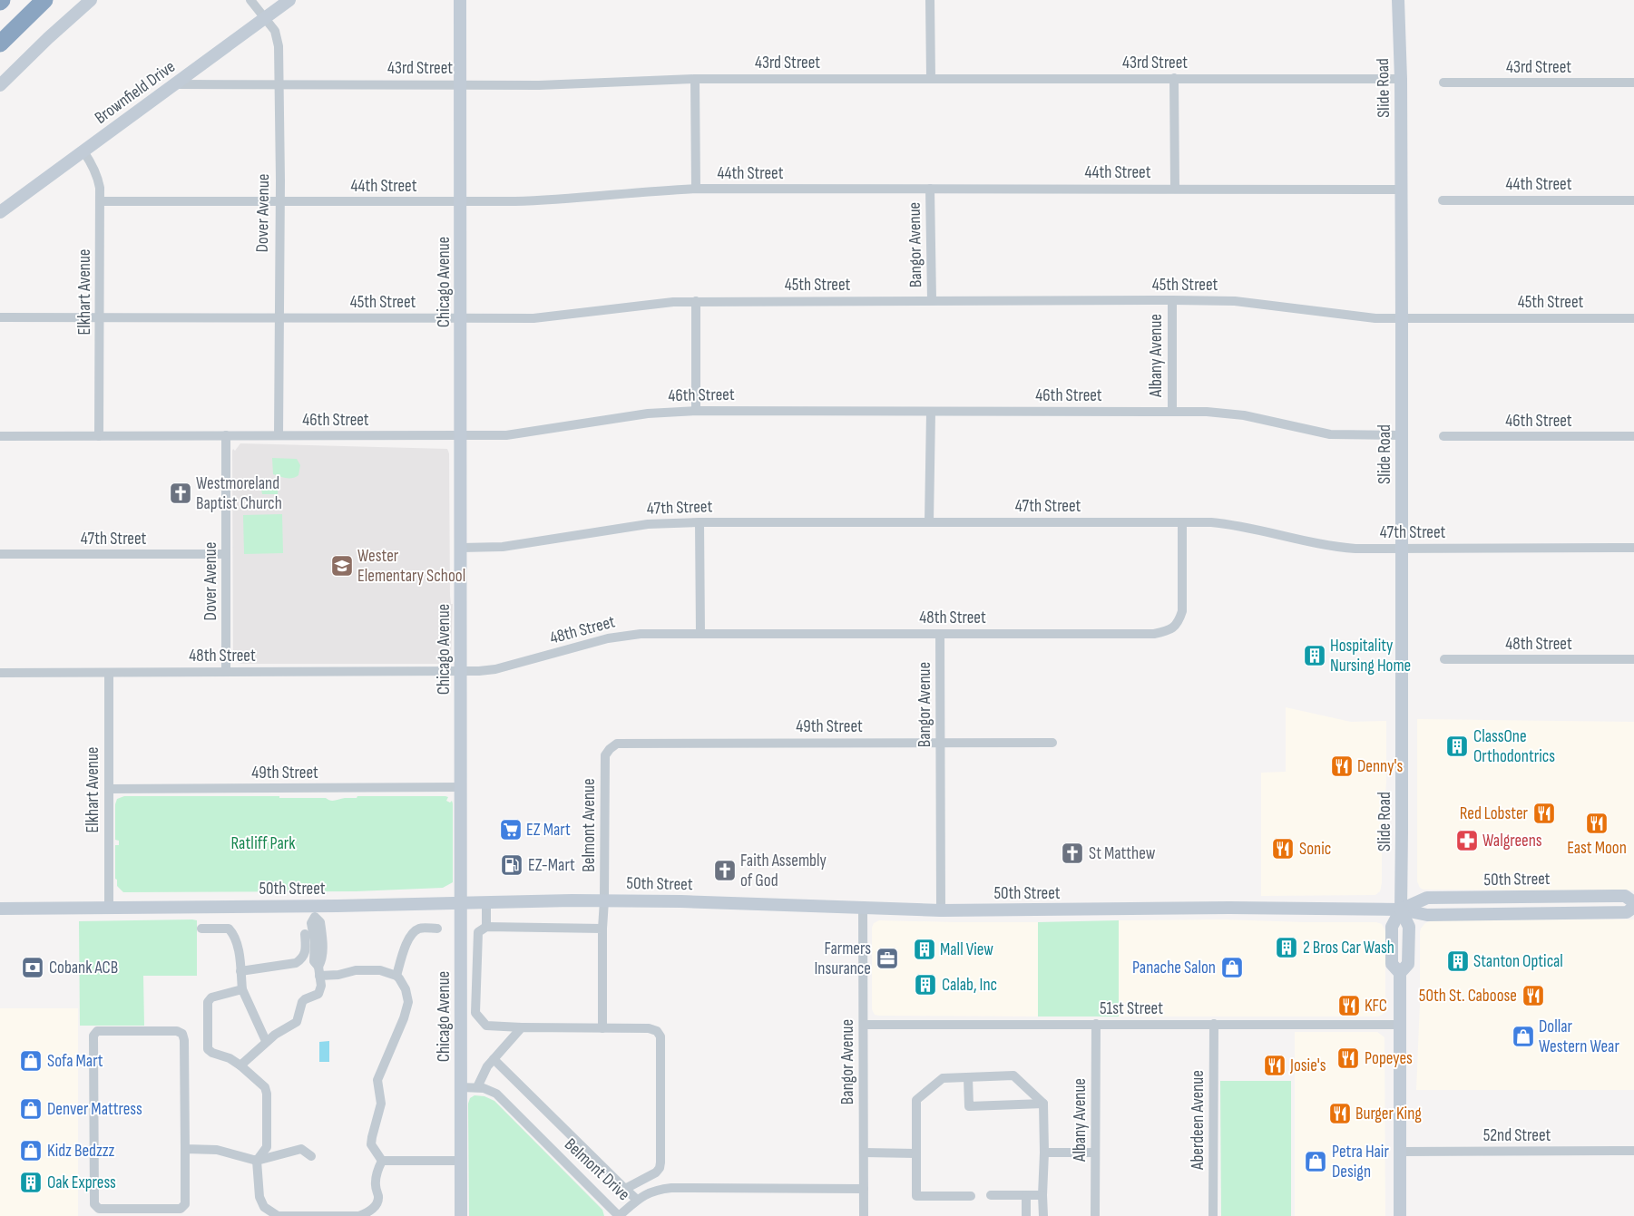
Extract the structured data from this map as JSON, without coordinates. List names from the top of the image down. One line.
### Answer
{"streets":{"main road":["Slide Road","Brownfield Drive","Chicago Avenue","50th Street"],"street":["43rd Street","44th Street","Dover Avenue","Bangor Avenue","45th Street","Elkhart Avenue","Albany Avenue","46th Street","47th Street","48th Street","49th Street","Belmont Avenue","51st Street","Aberdeen Avenue","52nd Street","Belmont Drive"]},"crossings":[["43rd Street","Slide Road"],["43rd Street","Brownfield Drive"],["43rd Street","Dover Avenue"],["43rd Street","Chicago Avenue"],["Slide Road","44th Street"],["Slide Road","45th Street"],["Slide Road","46th Street"],["Slide Road","47th Street"],["Slide Road","50th Street"],["Slide Road","51st Street"],["Slide Road","52nd Street"],["Brownfield Drive","Dover Avenue"],["Brownfield Drive","Elkhart Avenue"],["44th Street","Dover Avenue"],["44th Street","Bangor Avenue"],["44th Street","Chicago Avenue"],["44th Street","Elkhart Avenue"],["Dover Avenue","45th Street"],["Dover Avenue","46th Street"],["Dover Avenue","47th Street"],["Dover Avenue","48th Street"],["Bangor Avenue","45th Street"],["Bangor Avenue","48th Street"],["Bangor Avenue","49th Street"],["Bangor Avenue","50th Street"],["Bangor Avenue","51st Street"],["Bangor Avenue","Belmont Drive"],["Chicago Avenue","45th Street"],["Chicago Avenue","46th Street"],["Chicago Avenue","47th Street"],["Chicago Avenue","48th Street"],["Chicago Avenue","49th Street"],["Chicago Avenue","50th Street"],["Chicago Avenue","Belmont Drive"],["45th Street","Elkhart Avenue"],["45th Street","Albany Avenue"],["Elkhart Avenue","46th Street"],["Elkhart Avenue","48th Street"],["Elkhart Avenue","49th Street"],["Elkhart Avenue","50th Street"],["Albany Avenue","46th Street"],["Albany Avenue","51st Street"],["47th Street","48th Street"],["49th Street","Belmont Avenue"],["Belmont Avenue","50th Street"],["51st Street","Aberdeen Avenue"]],"parks":["Ratliff Park"],"places":{"church":["Westmoreland Baptist Church","St Matthew","Faith Assembly of God"],"school or university":["Wester Elementary School"],"building":["Hospitality Nursing Home","ClassOne Orthodontrics","2 Bros Car Wash","Mall View","Stanton Optical","Calab, Inc","Oak Express"],"restaurant":["Denny's","Red Lobster","East Moon","Sonic","50th St. Caboose","KFC","Popeyes","Josie's","Burger King"],"supermarket":["EZ Mart"],"pharmacy":["Walgreens"],"fuel station":["EZ-Mart"],"office":["Farmers Insurance"],"bank":["Cobank ACB"],"shop":["Panache Salon","Dollar Western Wear","Sofa Mart","Denver Mattress","Kidz Bedzzz","Petra Hair Design"]}}
